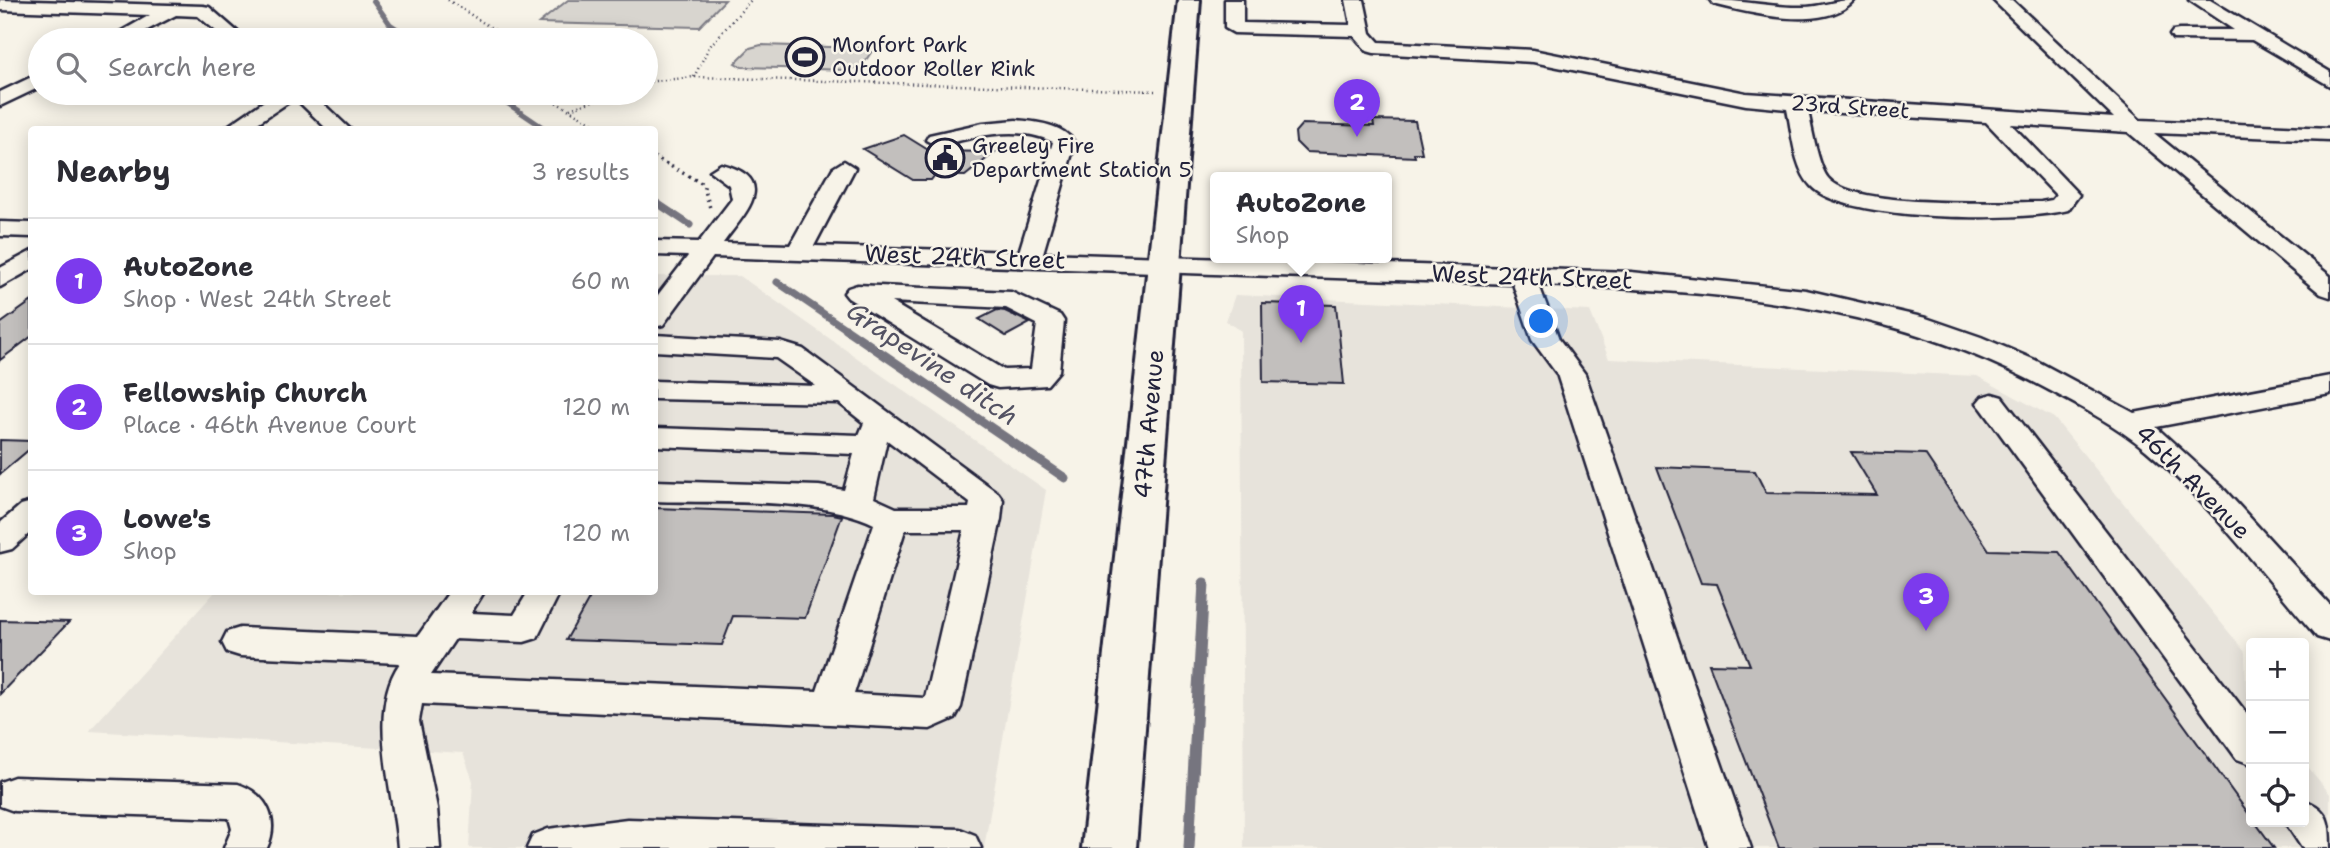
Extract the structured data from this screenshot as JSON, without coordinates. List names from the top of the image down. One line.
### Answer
{"streets":{"main road":["47th Avenue"],"street":["23rd Street","West 24th Street","46th Avenue"]},"crossings":[["West 24th Street","47th Avenue"],["West 24th Street","46th Avenue"]],"water":["Grapevine ditch"],"places":{"sports":["Monfort Park Outdoor Roller Rink"],"public building":["Greeley Fire Department Station 5"]},"page":{"search":"Search here","pins":["2","1","3"],"heading":["Nearby","3 results"],"popup":["AutoZone","Shop"],"list":[{"mark":"1","name":"AutoZone","note":"Shop · West 24th Street","value":"60 m"},{"mark":"2","name":"Fellowship Church","note":"Place · 46th Avenue Court","value":"120 m"},{"mark":"3","name":"Lowe's","note":"Shop","value":"120 m"}],"map_buttons":["+","−"]}}
